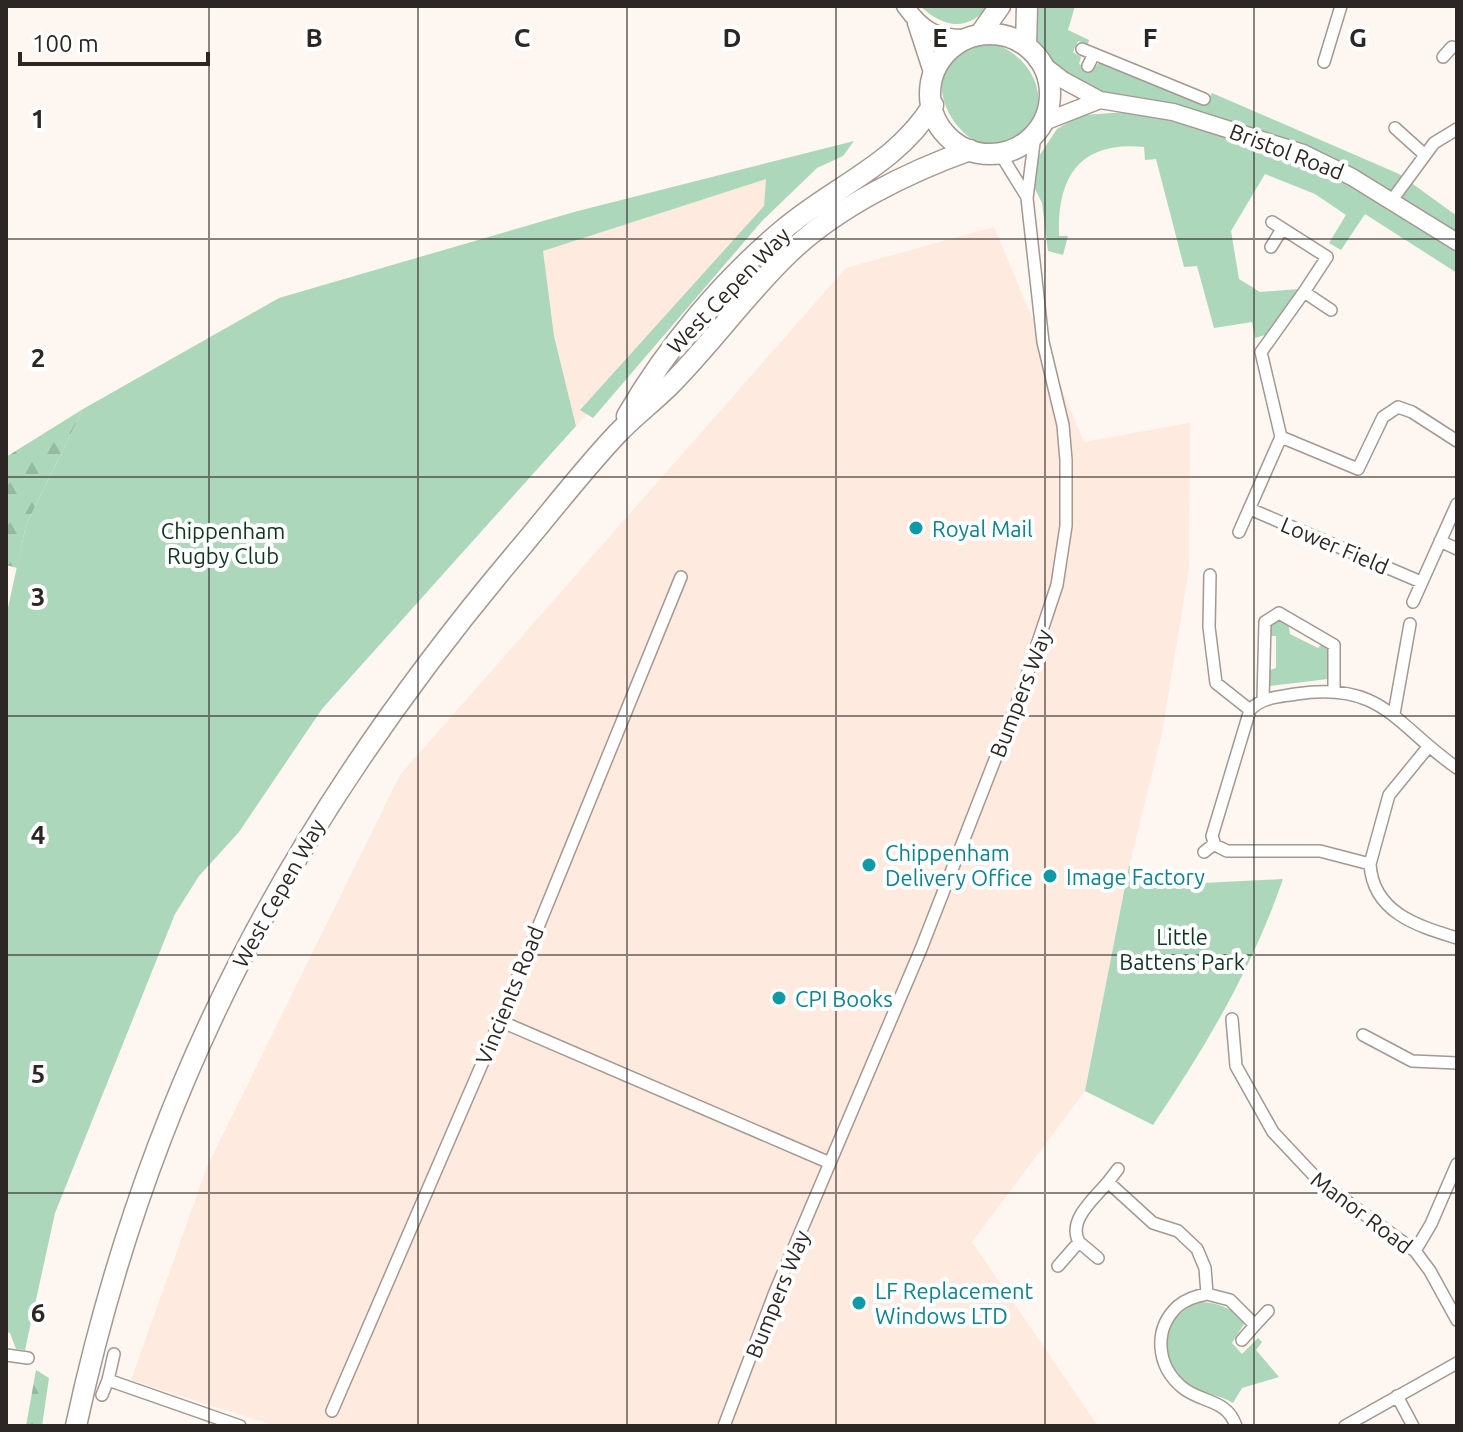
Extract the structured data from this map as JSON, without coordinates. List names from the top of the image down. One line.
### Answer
{"streets":{"highway":["West Cepen Way"],"main road":["Bristol Road"],"street":["Lower Field","Bumpers Way","Vincients Road","Manor Road"]},"crossings":[["Bristol Road","West Cepen Way"],["Bristol Road","Bumpers Way"],["West Cepen Way","Bumpers Way"]],"parks":["Chippenham Rugby Club","Little Battens Park"],"places":["Royal Mail","Chippenham Delivery Office","Image Factory","CPI Books","LF Replacement Windows LTD"],"scale_bar":"100 m","grid":{"columns":["B","C","D","E","F","G"],"rows":["1","2","3","4","5","6"]}}
